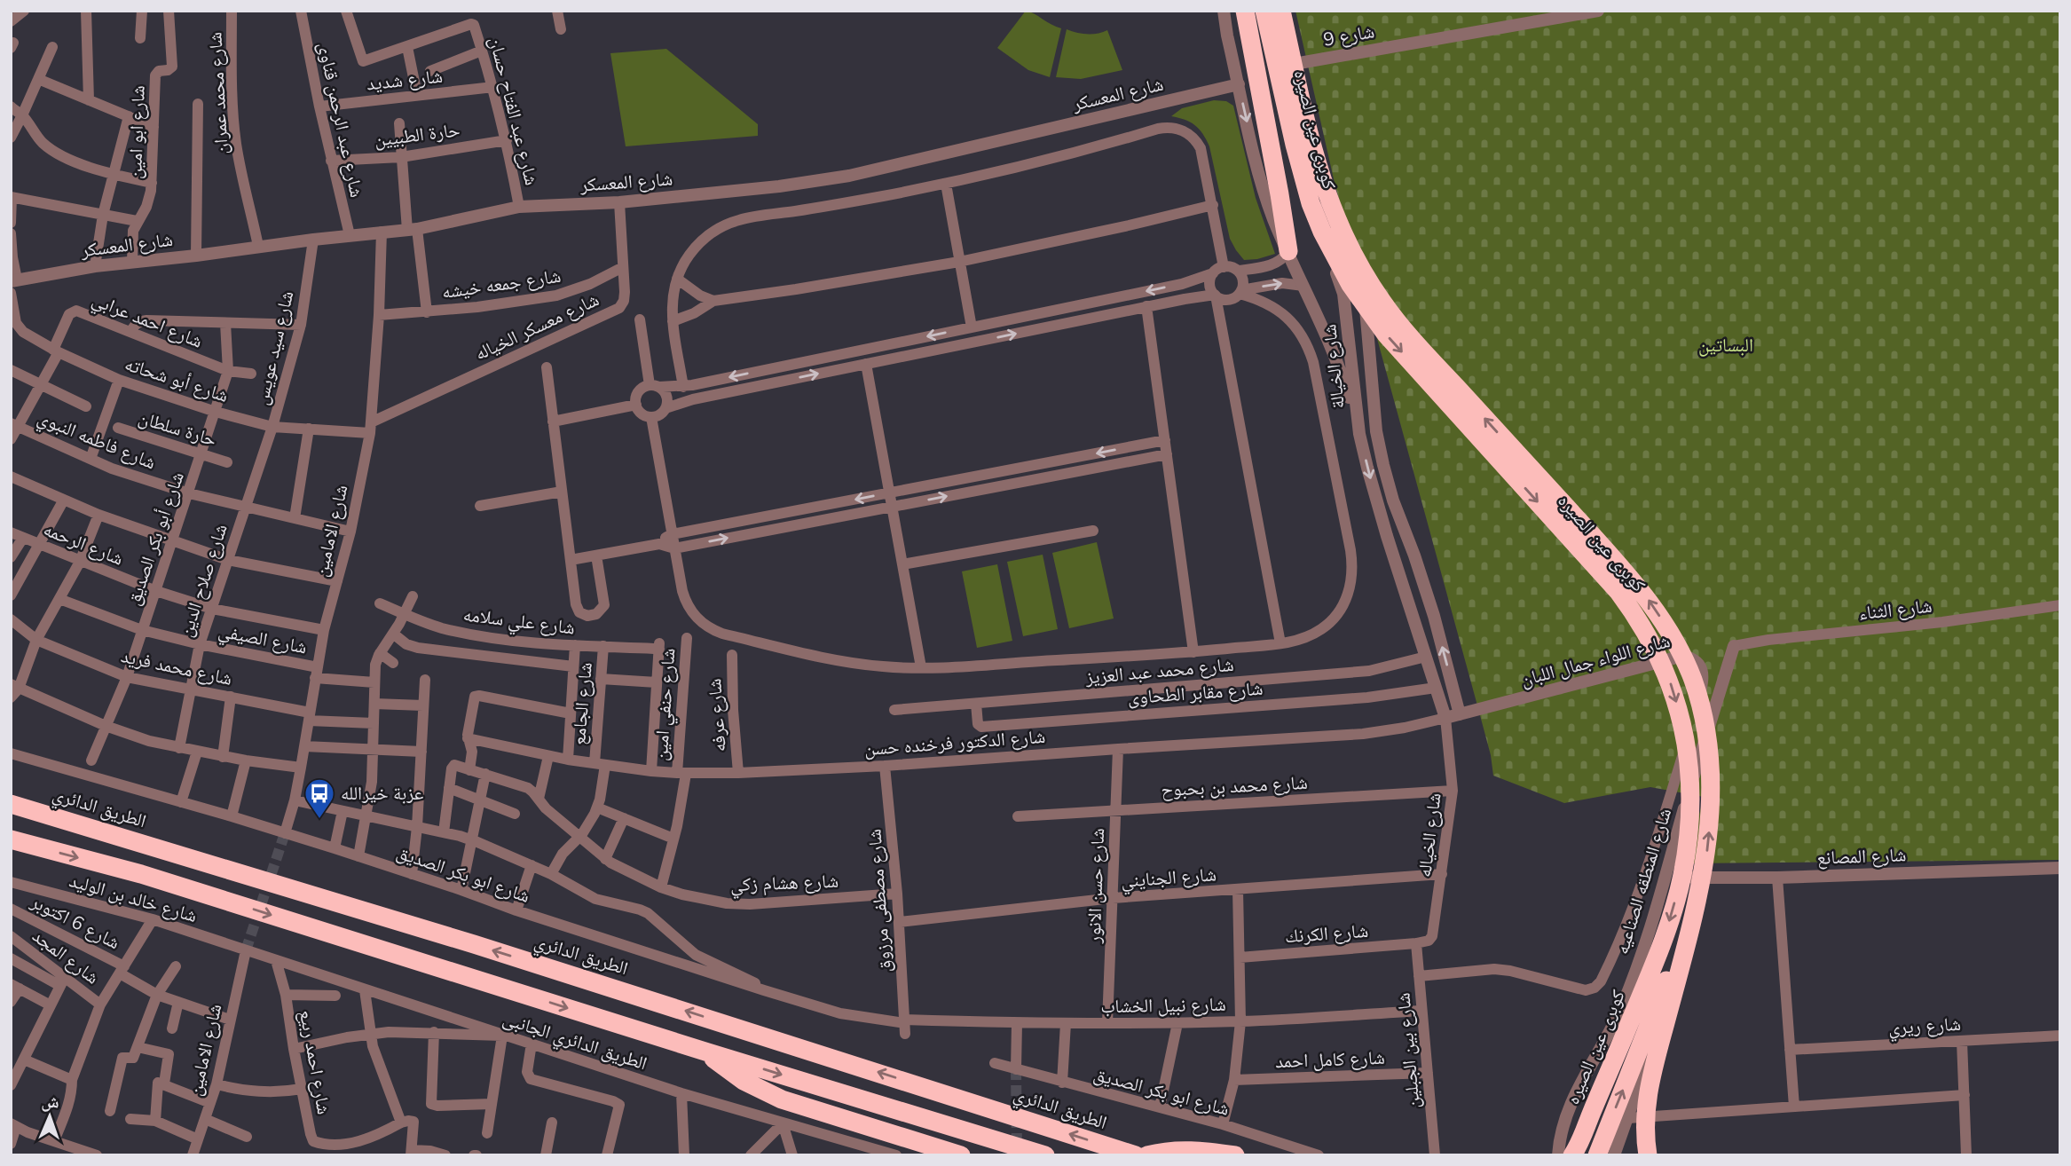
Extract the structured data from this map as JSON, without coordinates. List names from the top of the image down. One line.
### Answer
{"streets":{"highway":["كوبرى عين الصيره","الطريق الدائري"],"street":["شارع 9","شارع شديد","شارع محمد عمران","شارع المعسكر","شارع عبد الفتاح حسان","شارع عبد الرحمن قناوى","شارع ابو امين","حارة الطبيين","شارع جمعه خيشه","شارع احمد عرابي","شارع معسكر الخياله","شارع سيد عويس","شارع الخيالة","شارع أبو شحاته","حارة سلطان","شارع فاطمه النبوي","شارع الامامين","شارع أبو بكر الصديق","شارع الرحمه","شارع صلاح الدين","شارع الثناء","شارع علي سلامه","شارع الصيفي","شارع اللواء جمال اللبان","شارع محمد فريد","شارع محمد عبد العزيز","شارع مقابر الطحاوى","شارع الجامع","شارع حنفي امين","شارع عرفه","شارع الدكتور فرخنده حسن","شارع محمد بن بحبوح","شارع الخياله","شارع المصانع","شارع ابو بكر الصديق","شارع الجنايني","شارع المنطقه الصناعيه","شارع هشام زكي","شارع حسن الانور","شارع خالد بن الوليد","شارع مصطفى مرزوق","شارع 6 اكتوبر","شارع الكرنك","شارع المجد","شارع نبيل الخشاب","شارع ريري","الطريق الدائري الجانبى","شارع بين الجبلين","شارع كامل احمد","شارع احمد ربيع"]},"crossings":[["شارع 9","شارع الخيالة"],["شارع شديد","شارع عبد الفتاح حسان"],["شارع شديد","شارع عبد الرحمن قناوى"],["شارع محمد عمران","شارع المعسكر"],["شارع المعسكر","شارع عبد الفتاح حسان"],["شارع المعسكر","شارع عبد الرحمن قناوى"],["شارع المعسكر","شارع ابو امين"],["شارع المعسكر","شارع معسكر الخياله"],["شارع المعسكر","شارع سيد عويس"],["شارع المعسكر","شارع الامامين"],["شارع عبد الفتاح حسان","حارة الطبيين"],["شارع عبد الرحمن قناوى","حارة الطبيين"],["شارع جمعه خيشه","شارع معسكر الخياله"],["شارع جمعه خيشه","شارع الامامين"],["شارع احمد عرابي","شارع أبو شحاته"],["شارع احمد عرابي","شارع أبو بكر الصديق"],["شارع معسكر الخياله","شارع أبو شحاته"],["شارع معسكر الخياله","شارع الامامين"],["شارع سيد عويس","شارع أبو شحاته"],["شارع سيد عويس","شارع صلاح الدين"],["شارع الخيالة","شارع اللواء جمال اللبان"],["شارع الخيالة","شارع محمد عبد العزيز"],["شارع الخيالة","شارع مقابر الطحاوى"],["شارع الخيالة","شارع الدكتور فرخنده حسن"],["شارع الخيالة","شارع الخياله"],["شارع أبو شحاته","شارع الامامين"],["شارع أبو شحاته","شارع أبو بكر الصديق"],["شارع أبو شحاته","شارع صلاح الدين"],["حارة سلطان","شارع أبو بكر الصديق"],["شارع فاطمه النبوي","شارع الامامين"],["شارع فاطمه النبوي","شارع أبو بكر الصديق"],["شارع فاطمه النبوي","شارع صلاح الدين"],["شارع الامامين","شارع الرحمه"],["شارع الامامين","شارع الصيفي"],["شارع الامامين","شارع محمد فريد"],["شارع الامامين","شارع ابو بكر الصديق"],["شارع الامامين","شارع خالد بن الوليد"],["شارع الامامين","شارع 6 اكتوبر"],["شارع الامامين","الطريق الدائري الجانبى"],["شارع أبو بكر الصديق","شارع الرحمه"],["شارع أبو بكر الصديق","شارع الصيفي"],["شارع أبو بكر الصديق","شارع محمد فريد"],["شارع الرحمه","شارع صلاح الدين"],["شارع صلاح الدين","شارع الصيفي"],["شارع صلاح الدين","شارع محمد فريد"],["شارع الثناء","شارع المنطقه الصناعيه"],["شارع علي سلامه","شارع الجامع"],["شارع اللواء جمال اللبان","شارع الدكتور فرخنده حسن"],["شارع اللواء جمال اللبان","شارع الخياله"],["شارع محمد عبد العزيز","شارع مقابر الطحاوى"],["شارع الجامع","شارع الدكتور فرخنده حسن"],["شارع الجامع","شارع هشام زكي"],["شارع حنفي امين","شارع الدكتور فرخنده حسن"],["شارع حنفي امين","شارع هشام زكي"],["شارع عرفه","شارع الدكتور فرخنده حسن"],["شارع الدكتور فرخنده حسن","شارع الخياله"],["شارع الدكتور فرخنده حسن","شارع حسن الانور"],["شارع الدكتور فرخنده حسن","شارع مصطفى مرزوق"],["شارع محمد بن بحبوح","شارع الخياله"],["شارع محمد بن بحبوح","شارع حسن الانور"],["شارع الخياله","شارع الجنايني"],["شارع الخياله","شارع الكرنك"],["شارع الخياله","شارع بين الجبلين"],["شارع المصانع","شارع المنطقه الصناعيه"],["شارع ابو بكر الصديق","شارع مصطفى مرزوق"],["شارع ابو بكر الصديق","شارع نبيل الخشاب"],["شارع الجنايني","شارع حسن الانور"],["شارع الجنايني","شارع مصطفى مرزوق"],["شارع هشام زكي","شارع مصطفى مرزوق"],["شارع حسن الانور","شارع نبيل الخشاب"],["شارع خالد بن الوليد","الطريق الدائري الجانبى"],["شارع مصطفى مرزوق","شارع نبيل الخشاب"],["شارع الكرنك","شارع بين الجبلين"],["شارع نبيل الخشاب","شارع بين الجبلين"],["الطريق الدائري الجانبى","شارع احمد ربيع"],["شارع بين الجبلين","شارع كامل احمد"]],"parks":["البساتين"],"places":{"bus stop":["عزبة خيرالله"]},"north":"top"}
